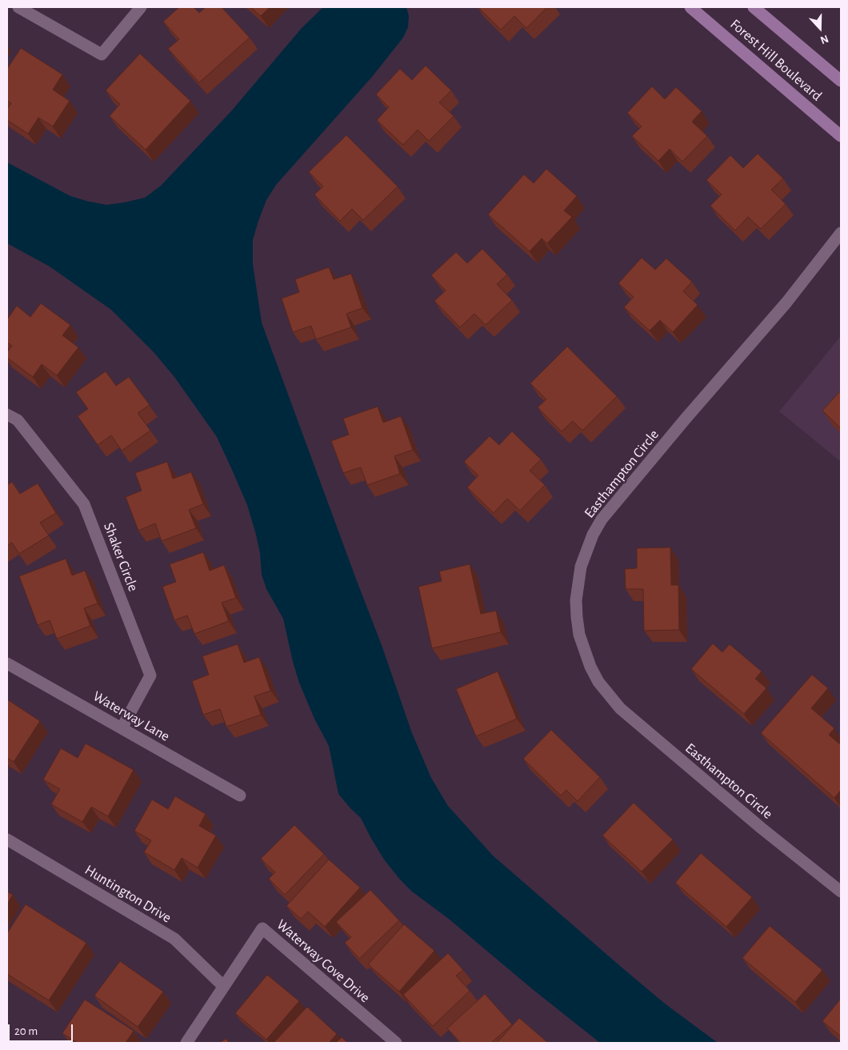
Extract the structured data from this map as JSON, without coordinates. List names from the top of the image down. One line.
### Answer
{"streets":{"main road":["Forest Hill Boulevard"],"street":["Easthampton Circle","Shaker Circle","Waterway Lane","Huntington Drive","Waterway Cove Drive"]},"crossings":[["Shaker Circle","Waterway Lane"],["Huntington Drive","Waterway Cove Drive"]],"scale_bar":"20 m","north":"bottom"}
